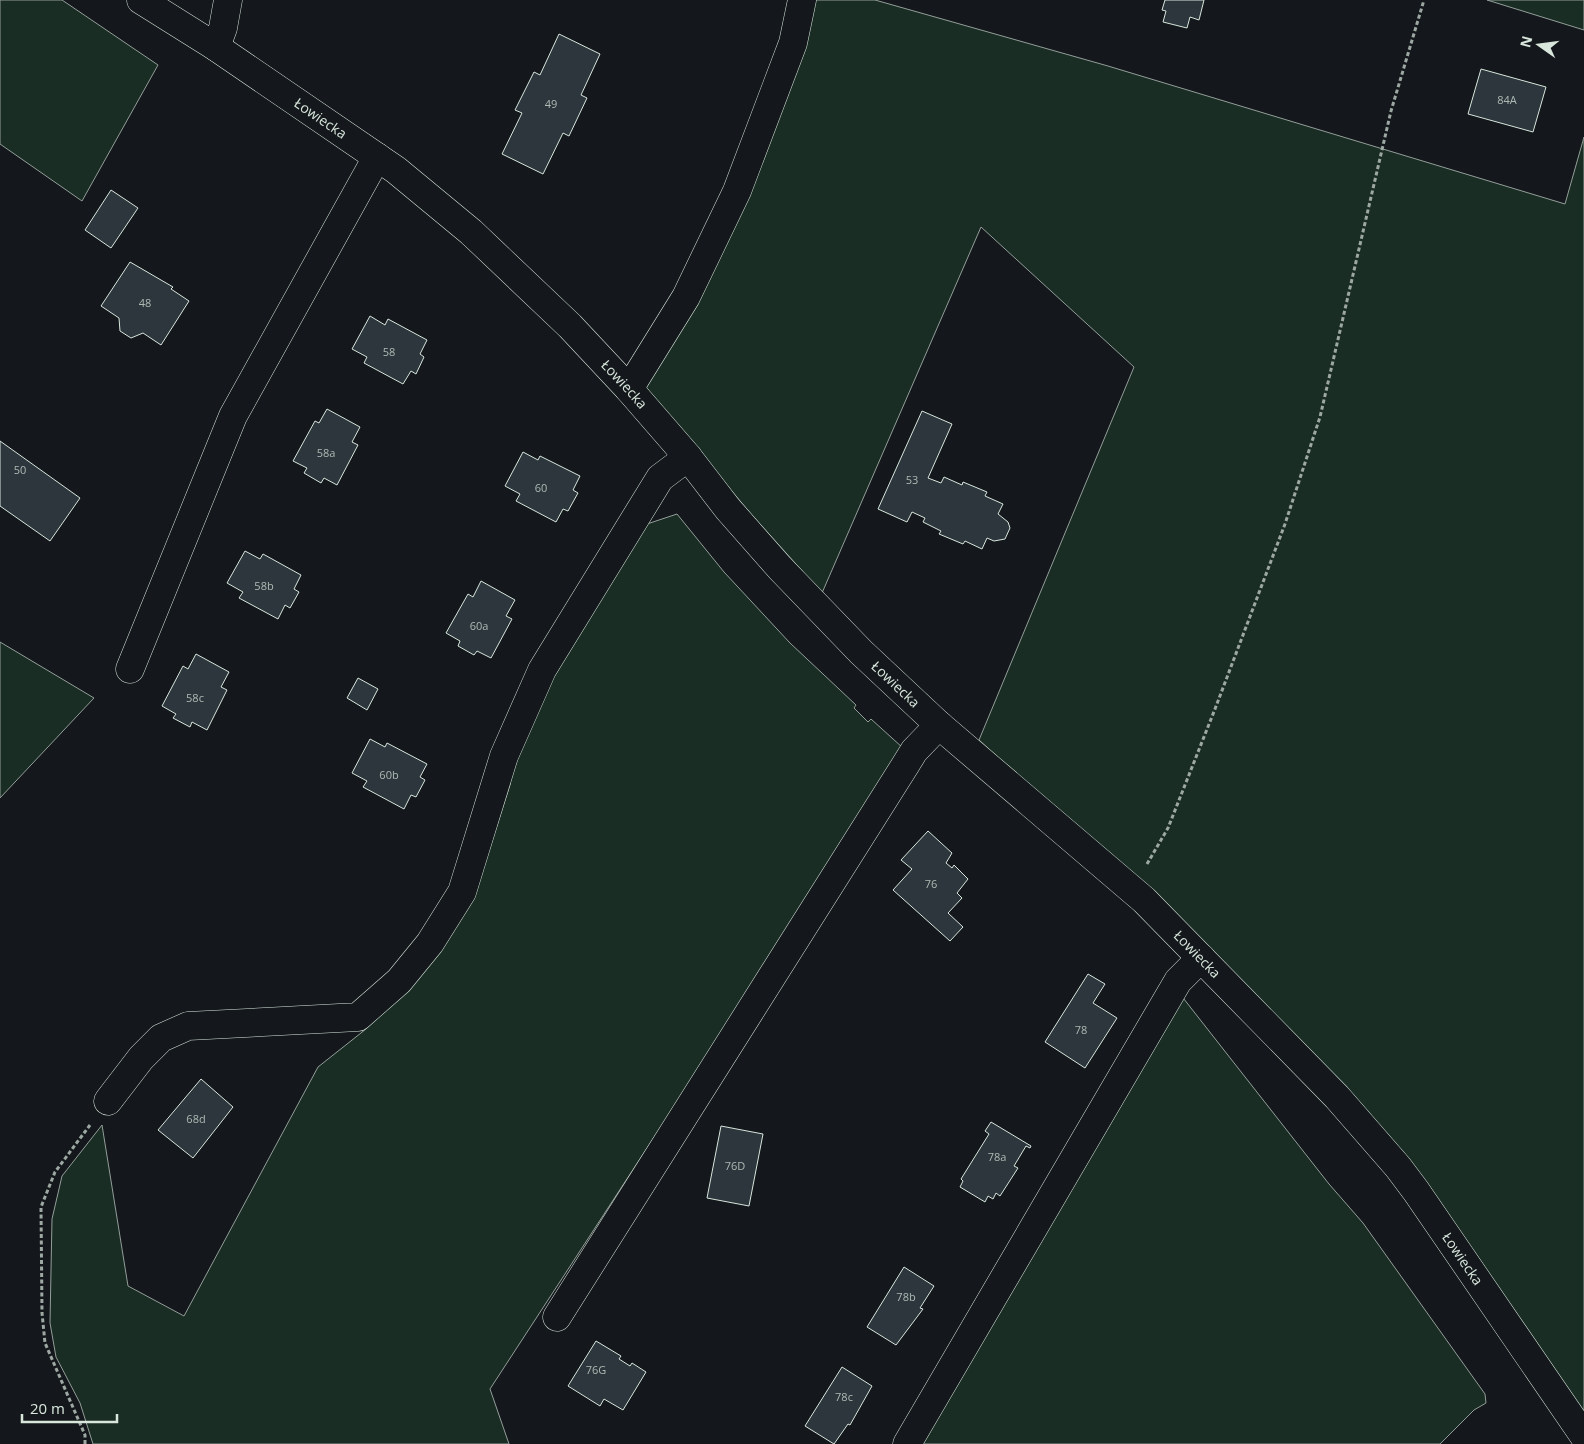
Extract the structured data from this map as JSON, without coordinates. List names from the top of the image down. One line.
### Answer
{"streets":{"street":["Łowiecka"]},"house_numbers":["84A","49","48","58","58a","50","53","60","58b","60a","58c","60b","76","78","68d","78a","76D","78b","76G","78c"],"scale_bar":"20 m","north":"left"}
